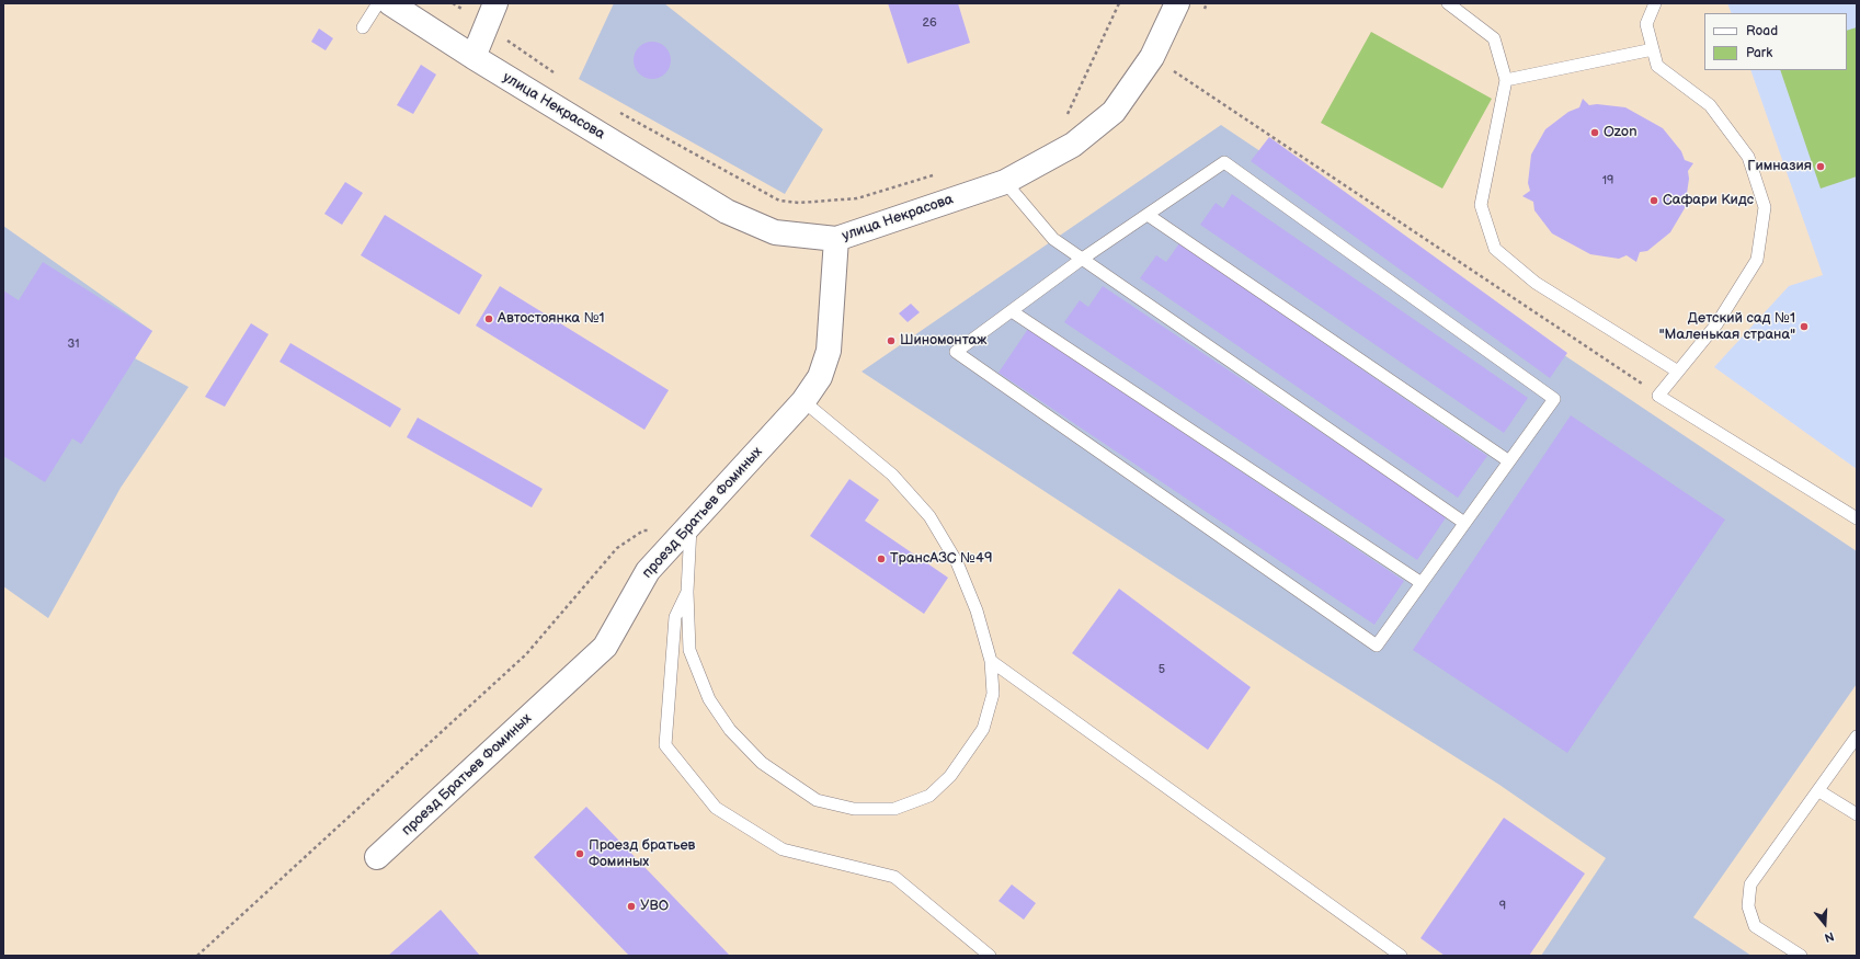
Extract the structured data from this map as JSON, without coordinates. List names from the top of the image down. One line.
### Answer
{"streets":{"street":["улица Некрасова","проезд Братьев Фоминых"]},"crossings":[["улица Некрасова","проезд Братьев Фоминых"]],"places":["Ozon","Гимназия","Сафари Кидс","Автостоянка №1","Детский сад №1 \"Маленькая страна\"","Шиномонтаж","ТрансАЗС №49","Проезд братьев Фоминых","УВО"],"house_numbers":["26","19","31","5","9"],"legend":["Road","Park"],"north":"bottom"}
